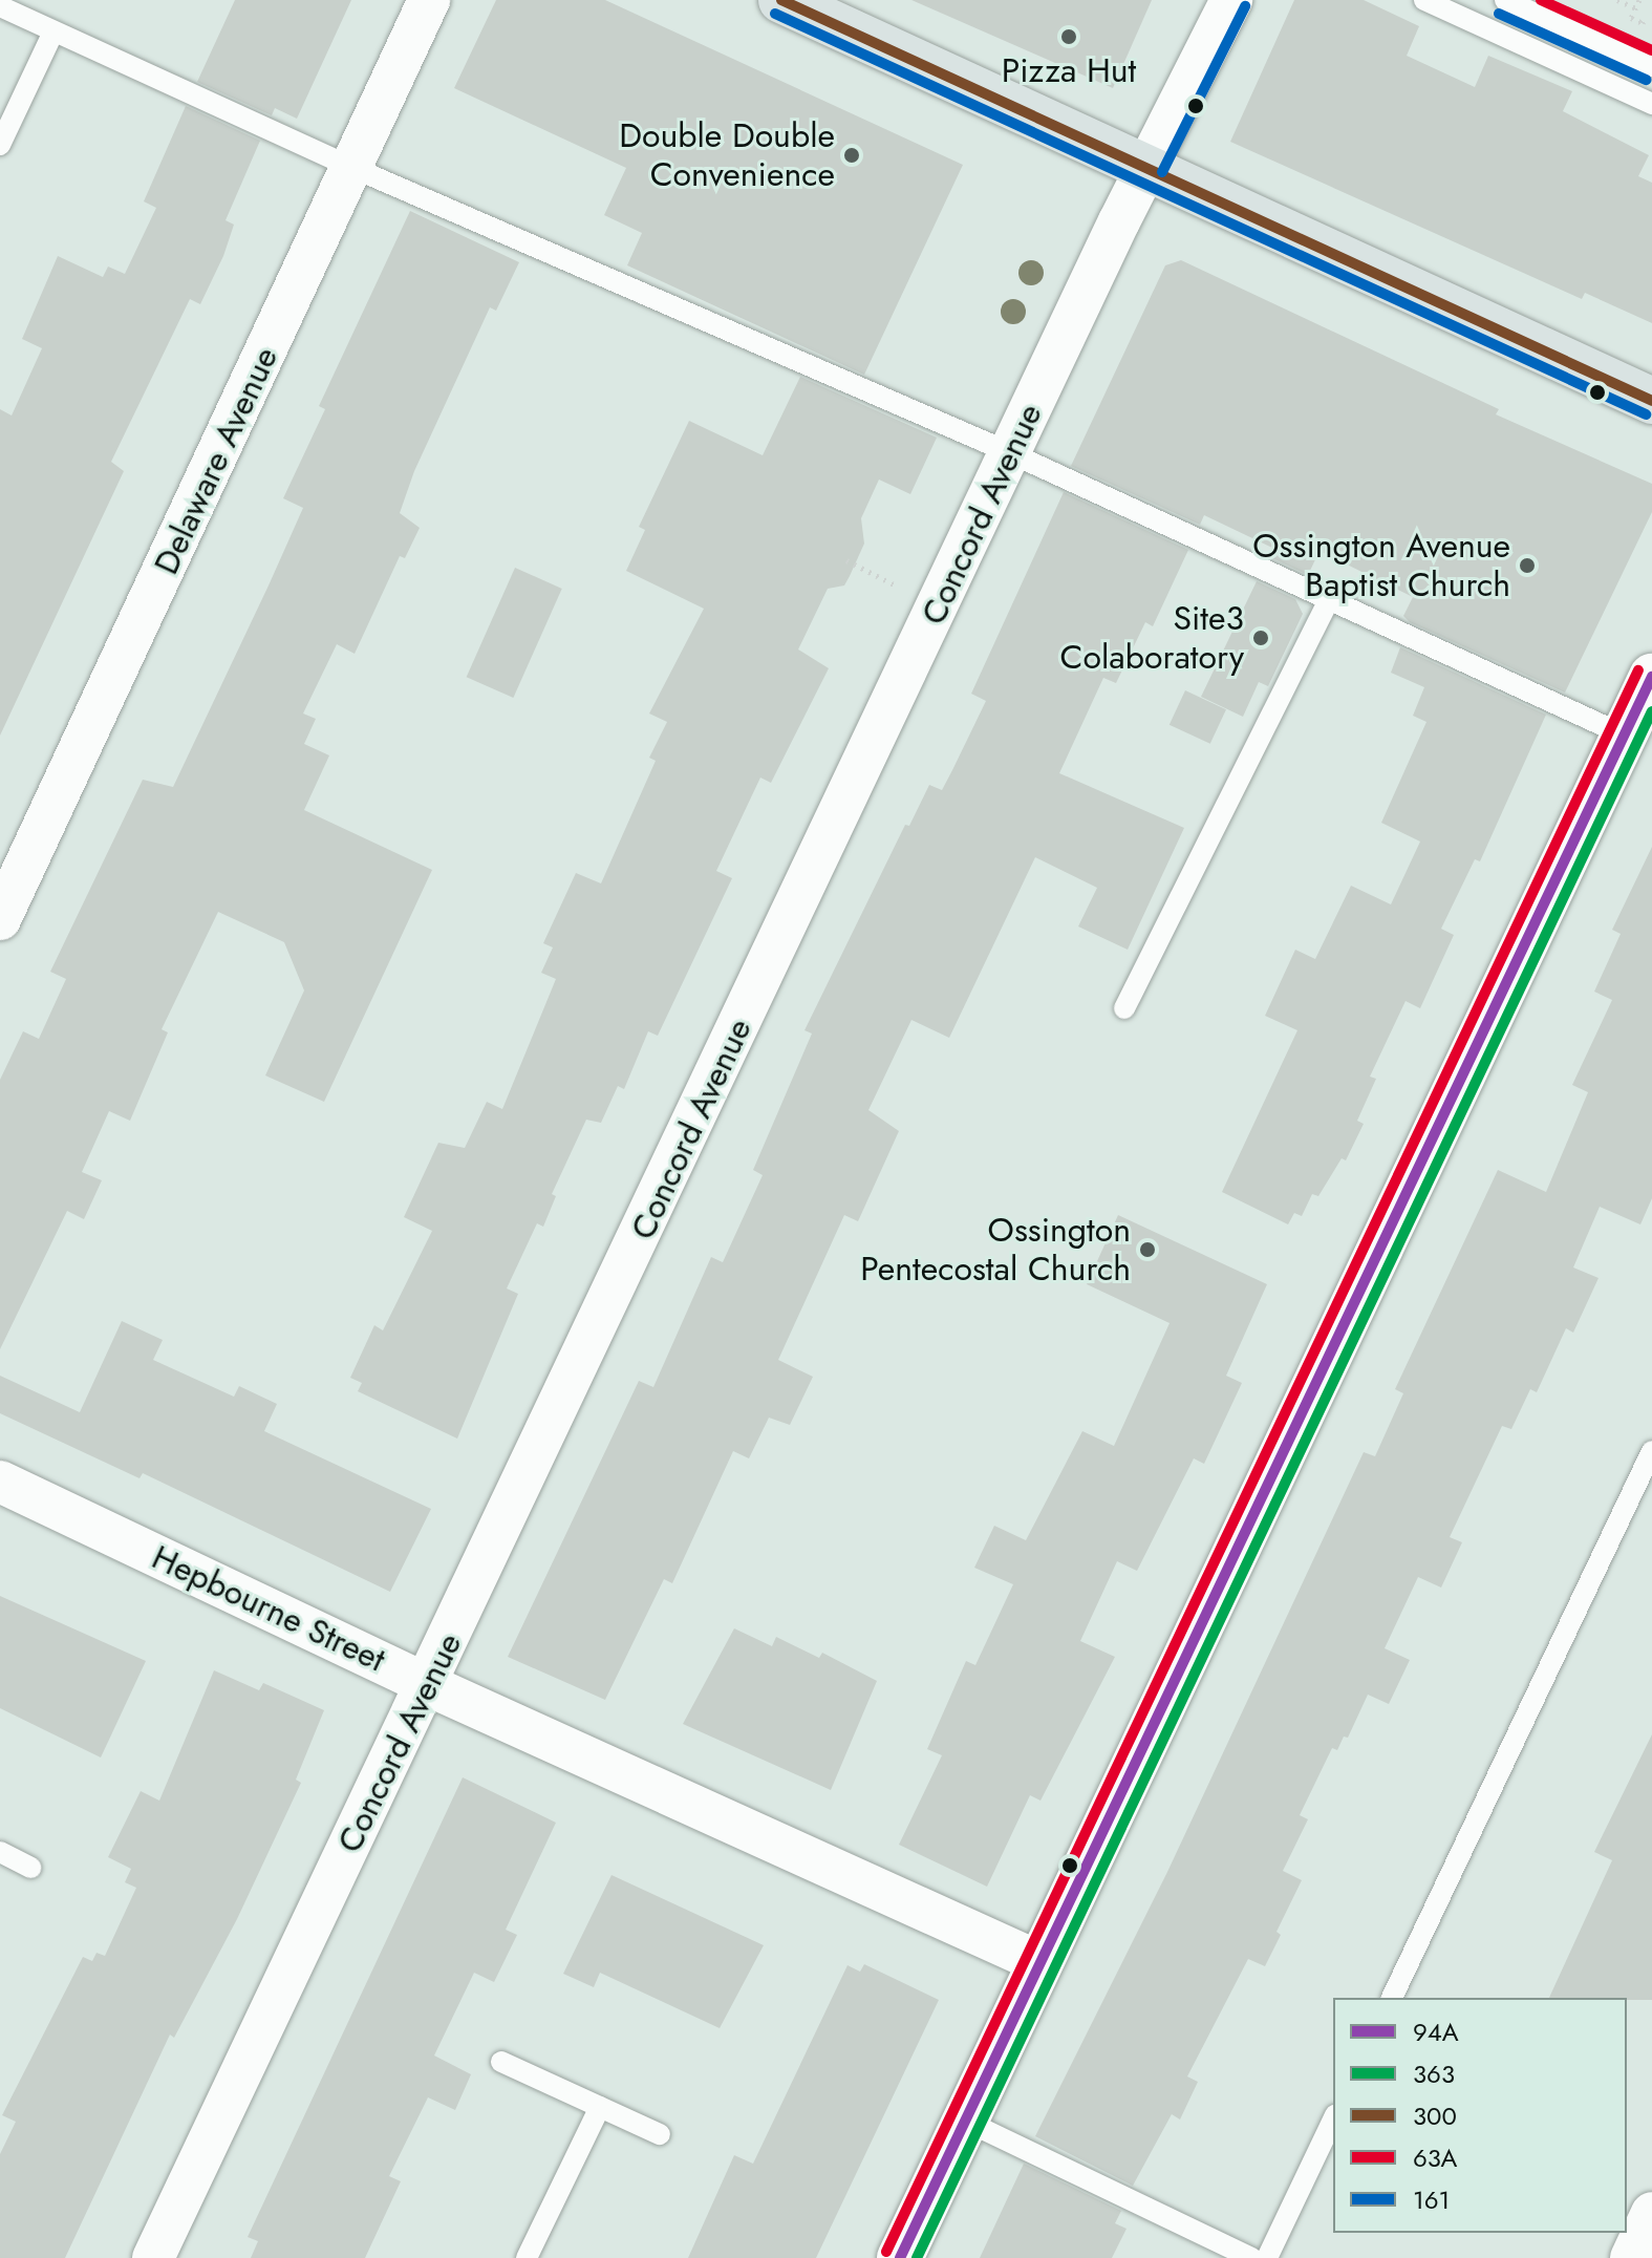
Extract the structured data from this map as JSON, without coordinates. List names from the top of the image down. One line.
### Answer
{"streets":{"street":["Delaware Avenue","Concord Avenue","Hepbourne Street"]},"crossings":[["Concord Avenue","Hepbourne Street"]],"places":["Pizza Hut","Double Double Convenience","Ossington Avenue Baptist Church","Site3 Colaboratory","Ossington Pentecostal Church"],"lines":["transit line 300","transit line 63A","transit line 161","transit line 94A","transit line 363"],"legend":["94A","363","300","63A","161"]}
